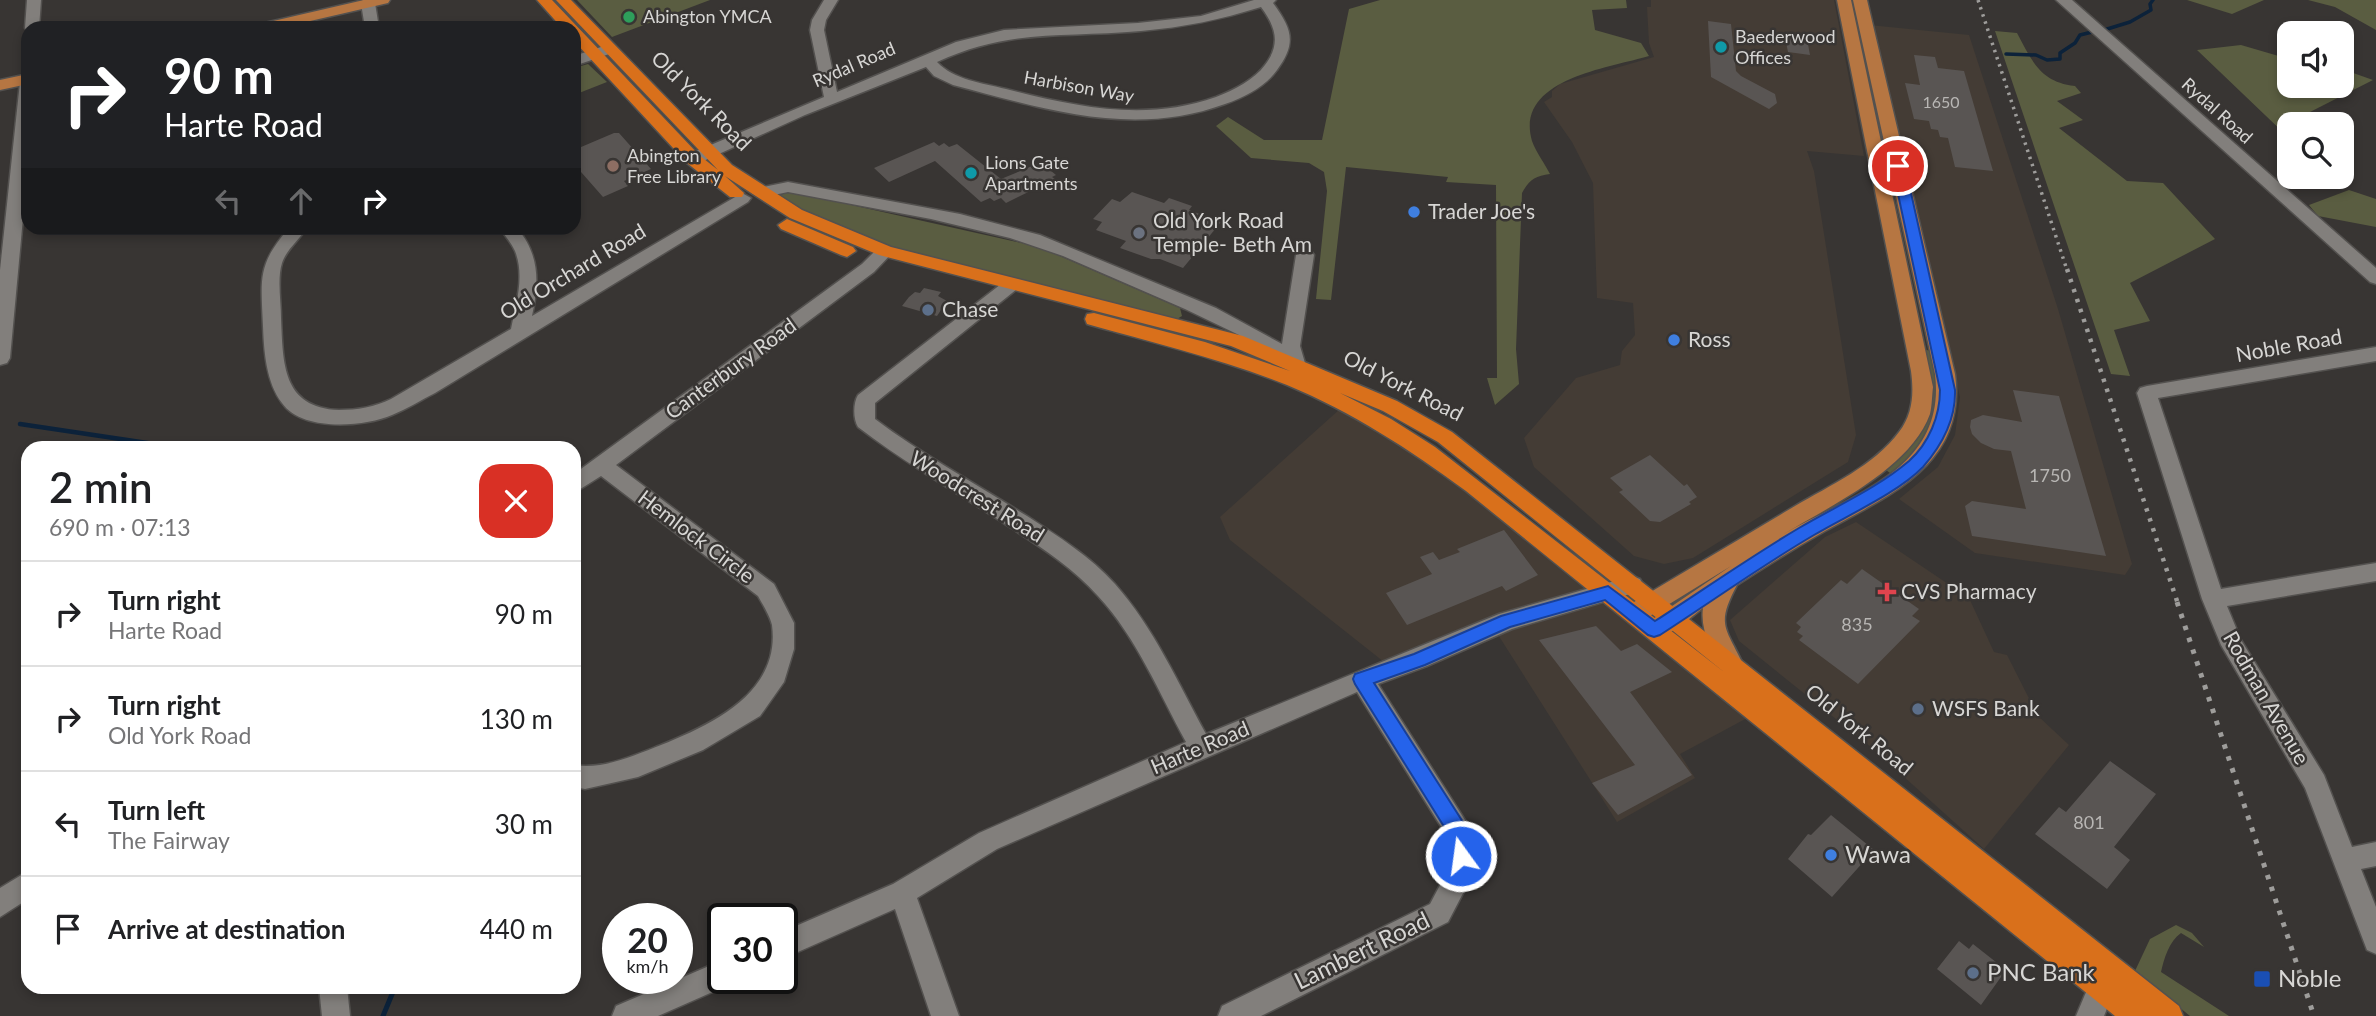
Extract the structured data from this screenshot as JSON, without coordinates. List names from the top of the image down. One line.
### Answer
{"streets":{"highway":["Old York Road"],"street":["Rydal Road","Harbison Way","Old Orchard Road","Noble Road","Canterbury Road","Woodcrest Road","Hemlock Circle","Rodman Avenue","Harte Road","Lambert Road"]},"crossings":[["Rydal Road","Harbison Way"],["Rydal Road","Old York Road"],["Old York Road","Old Orchard Road"],["Old York Road","Canterbury Road"],["Old York Road","Woodcrest Road"],["Old York Road","Harte Road"],["Noble Road","Rodman Avenue"],["Canterbury Road","Hemlock Circle"],["Woodcrest Road","Harte Road"],["Harte Road","Lambert Road"]],"places":{"other":["Abington YMCA","Baederwood Offices","Abington Free Library","Lions Gate Apartments","Trader Joe's","Old York Road Temple- Beth Am","Chase","Ross","WSFS Bank","Wawa","PNC Bank"],"health":["CVS Pharmacy"],"transit":["Noble"]},"house_numbers":["1650","1750","835","801"],"page":{"turn":["90 m","Harte Road"],"heading":["2 min","690 m · 07:13"],"list":[{"name":"Turn right","note":"Harte Road","value":"90 m"},{"name":"Turn right","note":"Old York Road","value":"130 m"},{"name":"Turn left","note":"The Fairway","value":"30 m"},{"name":"Arrive at destination","value":"440 m"}],"speed":"20 km/h","limit":"30"}}
